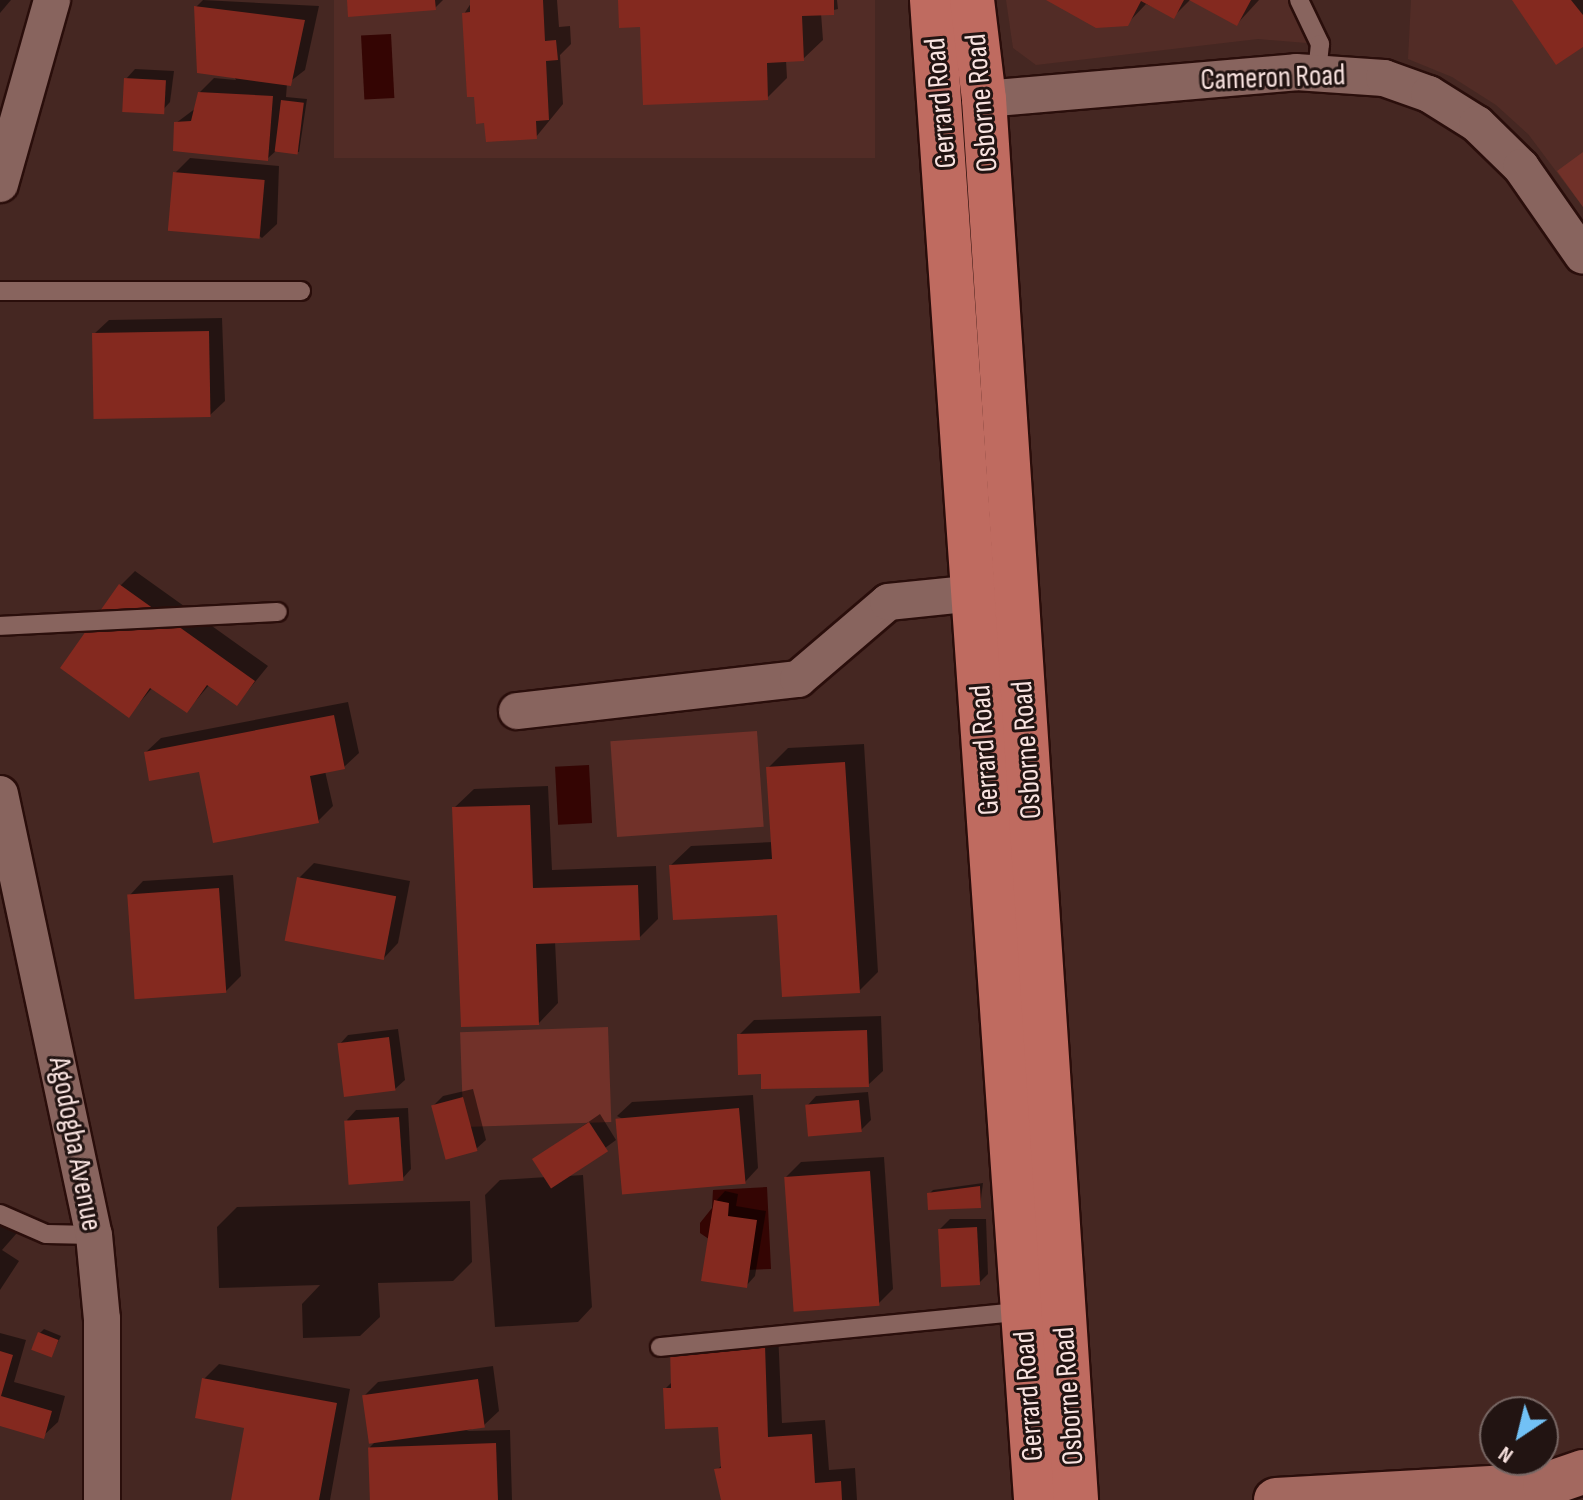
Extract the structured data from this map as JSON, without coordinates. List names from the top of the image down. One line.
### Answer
{"streets":{"main road":["Gerrard Road","Osborne Road"],"street":["Cameron Road","Agodogba Avenue"]},"crossings":[["Cameron Road","Osborne Road"]],"north":"bottom left"}
